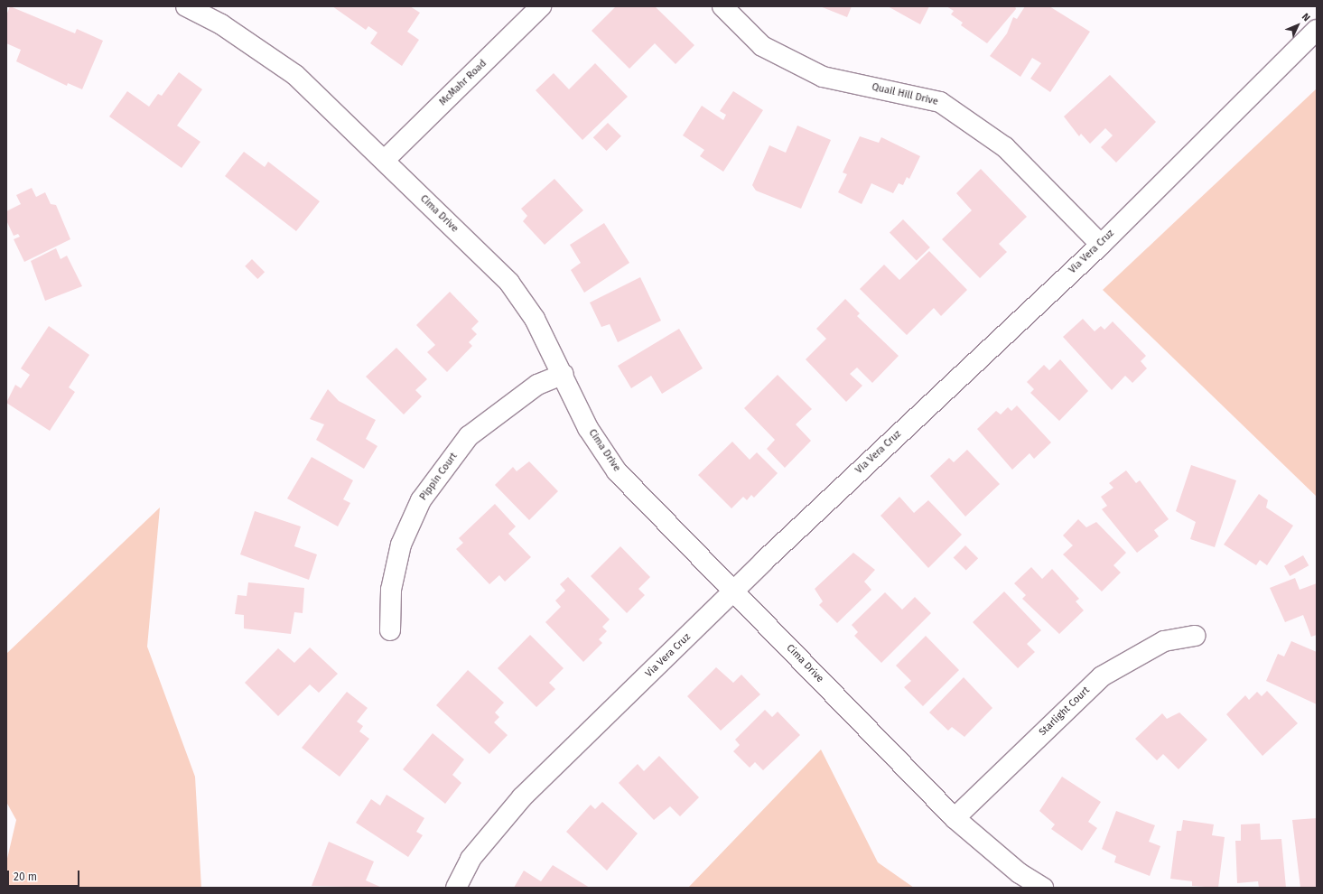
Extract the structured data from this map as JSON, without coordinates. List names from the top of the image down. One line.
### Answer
{"streets":{"street":["McMahr Road","Quail Hill Drive","Cima Drive","Via Vera Cruz","Pippin Court","Starlight Court"]},"crossings":[["McMahr Road","Cima Drive"],["Quail Hill Drive","Via Vera Cruz"],["Cima Drive","Via Vera Cruz"],["Cima Drive","Pippin Court"],["Cima Drive","Starlight Court"]],"scale_bar":"20 m","north":"top right"}
